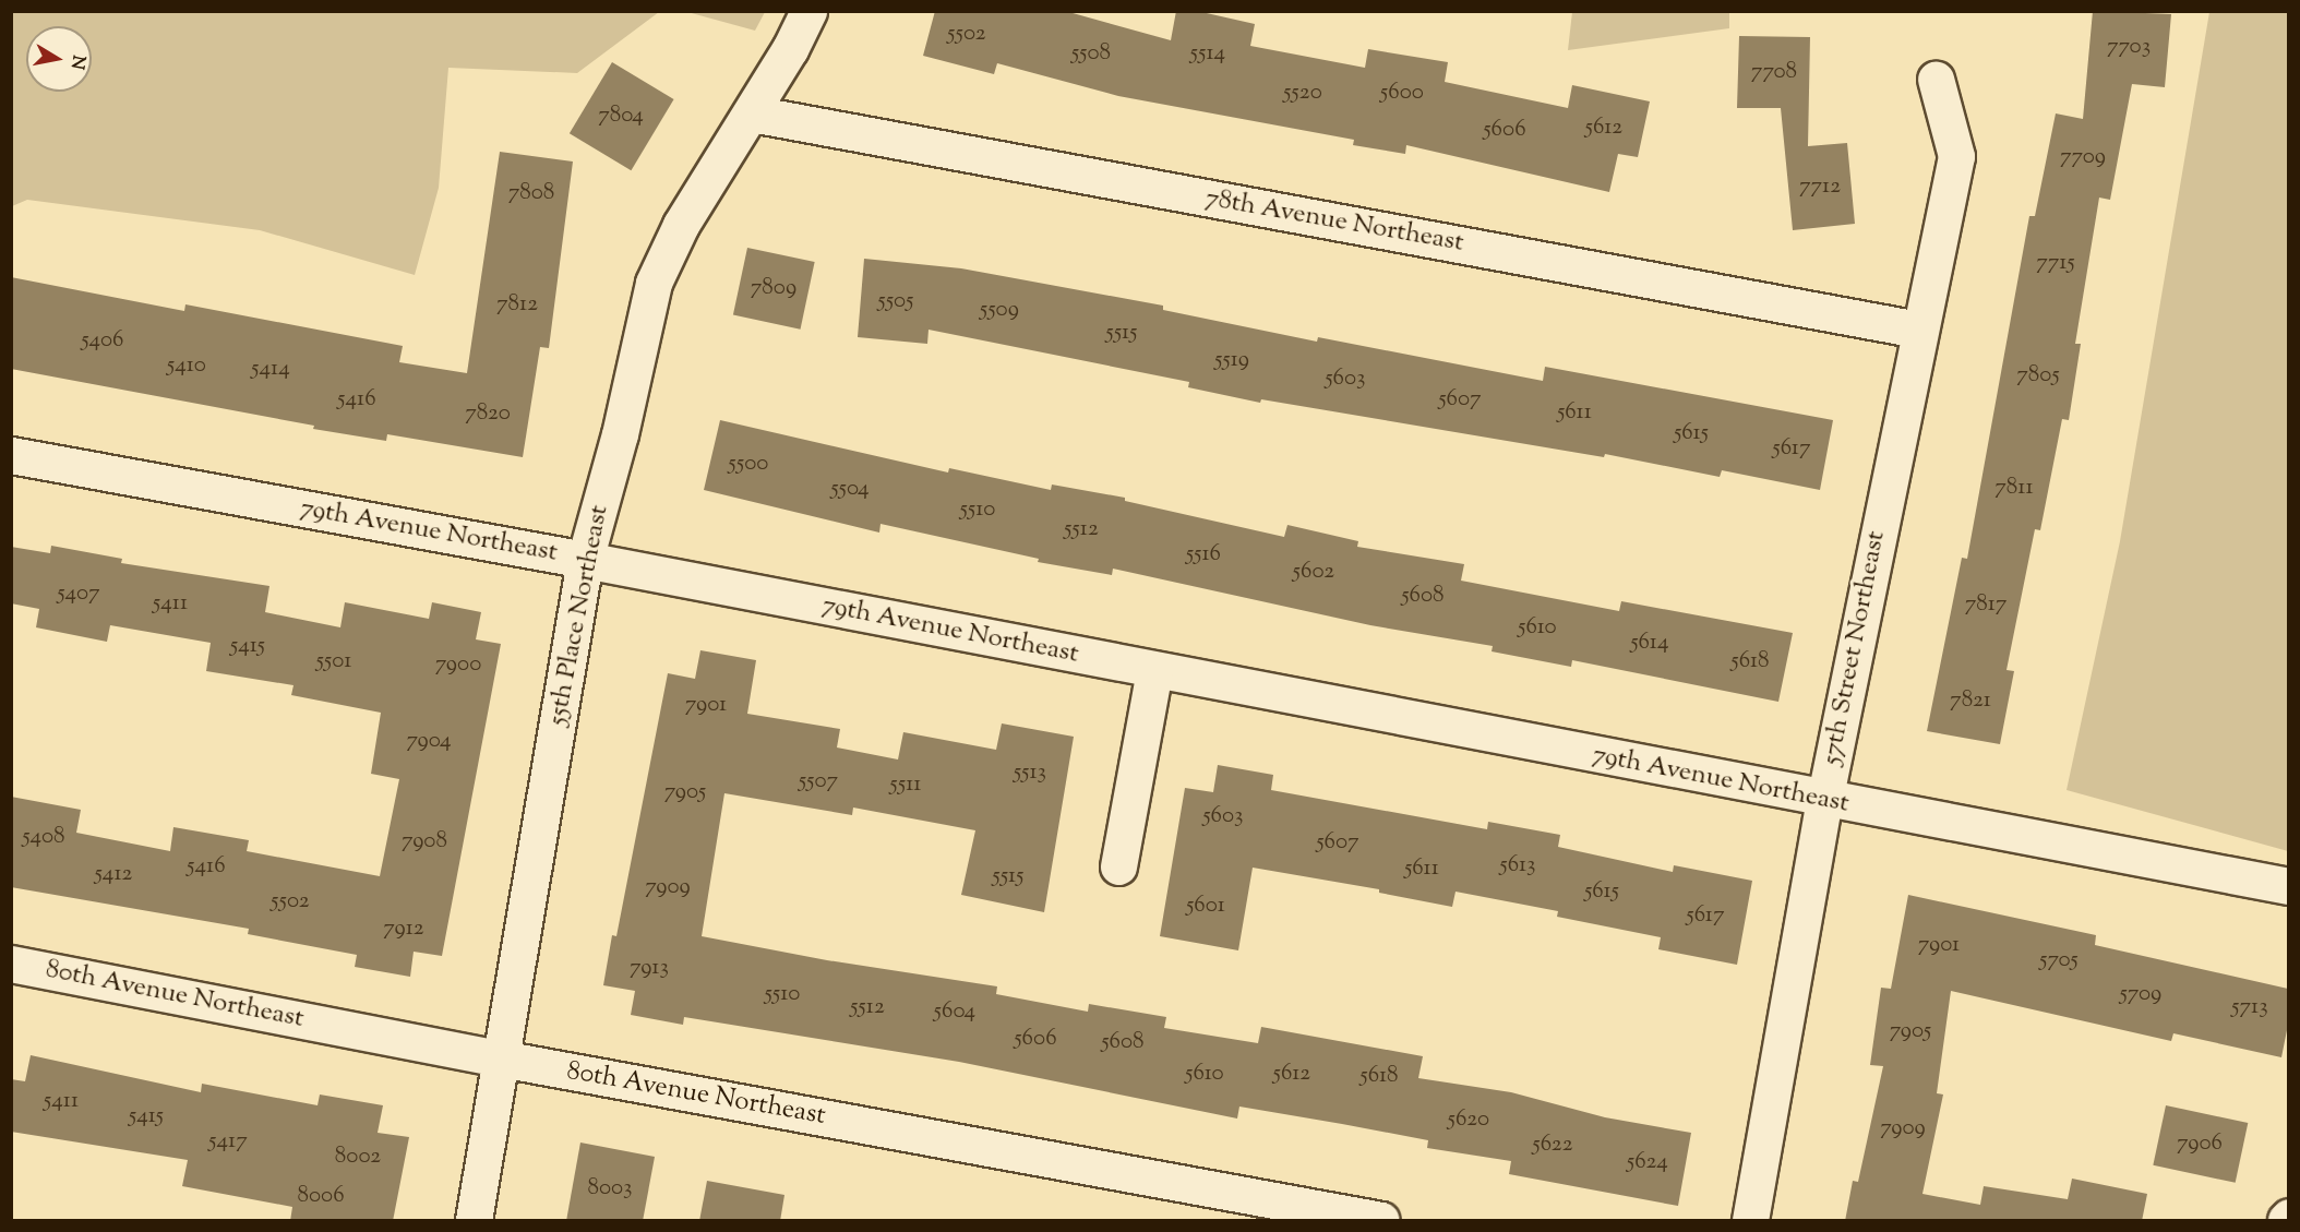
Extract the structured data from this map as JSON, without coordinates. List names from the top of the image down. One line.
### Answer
{"streets":{"street":["78th Avenue Northeast","79th Avenue Northeast","55th Place Northeast","57th Street Northeast","80th Avenue Northeast"]},"crossings":[["78th Avenue Northeast","55th Place Northeast"],["78th Avenue Northeast","57th Street Northeast"],["79th Avenue Northeast","55th Place Northeast"],["79th Avenue Northeast","57th Street Northeast"],["55th Place Northeast","80th Avenue Northeast"]],"house_numbers":["5502","7703","5508","5514","7708","5520","5600","7804","5612","5606","7709","7712","7808","7715","7809","5505","7812","5509","5515","5406","5519","5410","5414","7805","5603","5416","5607","5611","7820","5615","5617","5500","7811","5504","5510","5512","5516","5602","5407","5608","5411","7817","5610","5614","5415","5501","5618","7900","7821","7901","7904","5513","5507","5511","7905","5603","5408","7908","5607","5613","5416","5611","5412","5515","7909","5615","5502","5601","5617","7912","7901","5705","7913","5510","5709","5512","5713","5604","7905","5606","5608","5610","5612","5618","5411","5415","5620","7909","5417","7906","5622","8002","5624","8003","8006"],"north":"right"}
